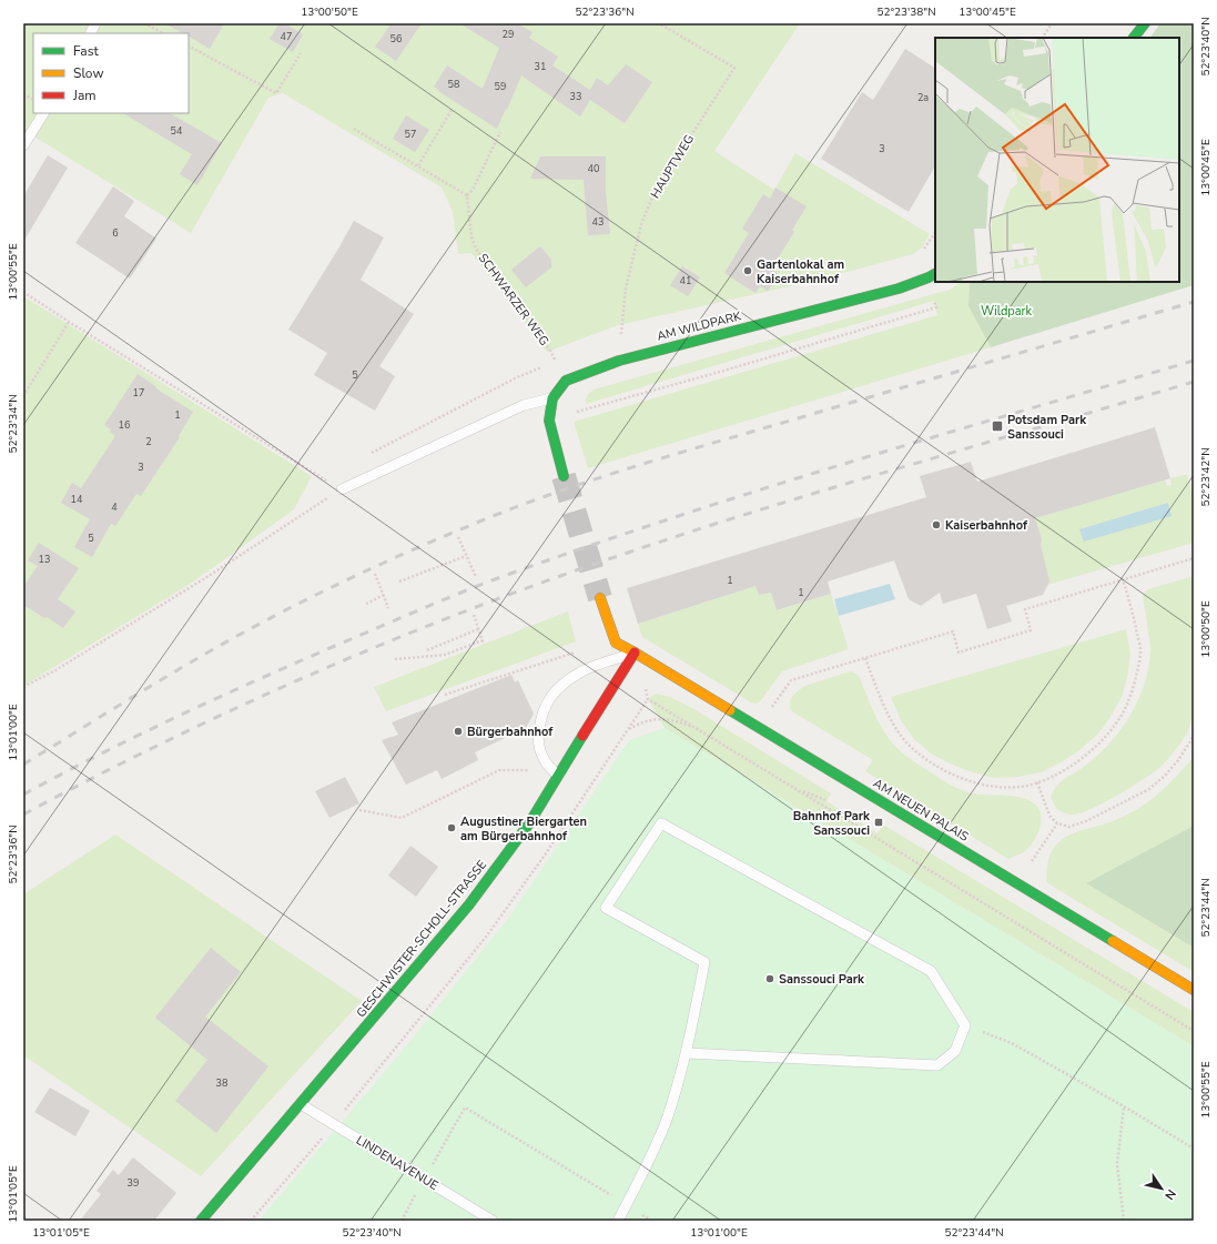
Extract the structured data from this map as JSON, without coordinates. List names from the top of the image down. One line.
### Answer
{"streets":{"street":["AM WILDPARK","AM NEUEN PALAIS","GESCHWISTER-SCHOLL-STRASSE"],"lane":["LINDENAVENUE"],"path":["HAUPTWEG","SCHWARZER WEG"]},"crossings":[["HAUPTWEG","AM WILDPARK"],["AM NEUEN PALAIS","GESCHWISTER-SCHOLL-STRASSE"],["GESCHWISTER-SCHOLL-STRASSE","LINDENAVENUE"]],"parks":["Wildpark"],"places":{"other":["Gartenlokal am Kaiserbahnhof","Kaiserbahnhof","Bürgerbahnhof","Augustiner Biergarten am Bürgerbahnhof","Sanssouci Park"],"transit":["Potsdam Park Sanssouci","Bahnhof Park Sanssouci"]},"house_numbers":["29","47","56","31","58","59","33","2a","54","57","3","40","43","6","41","5","17","1","16","2","3","14","4","5","13","1","1","38","39"],"legend":["Fast","Slow","Jam"],"north":"bottom right","coordinates":["13°00'50\"E","52°23'36\"N","52°23'38\"N","13°00'45\"E","52°23'40\"N","13°00'55\"E","52°23'34\"N","52°23'42\"N","13°01'00\"E","52°23'44\"N","13°01'05\"E"]}
